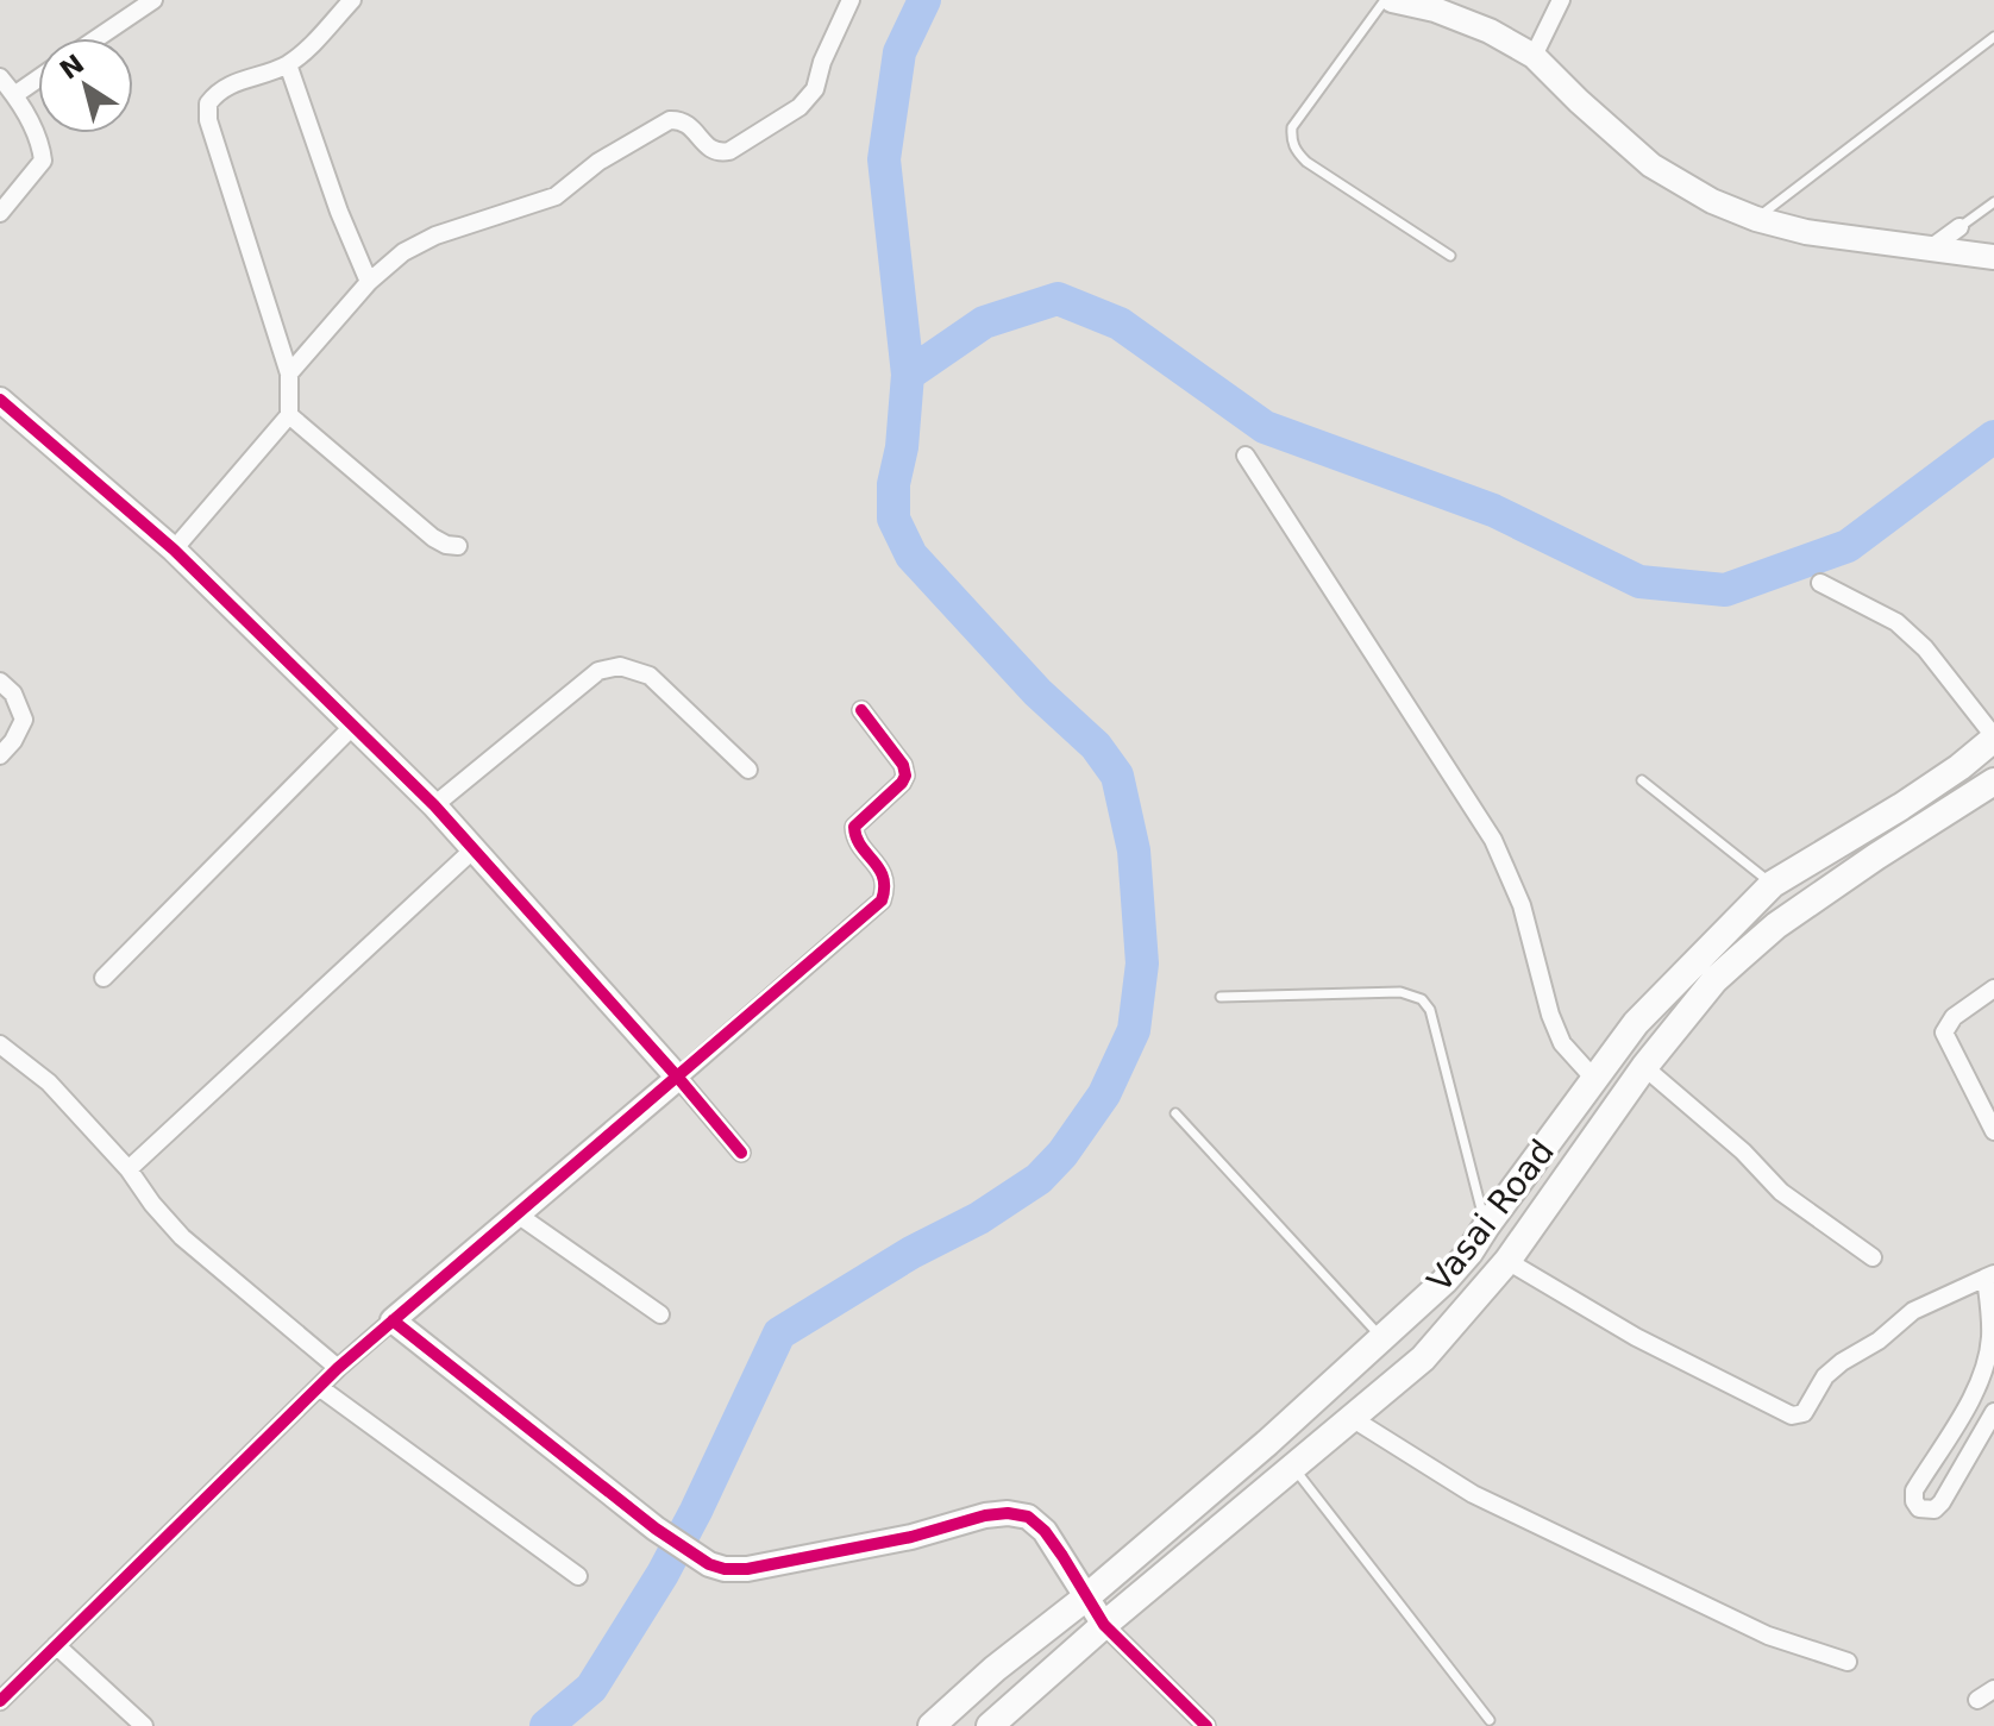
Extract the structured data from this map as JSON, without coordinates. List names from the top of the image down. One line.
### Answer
{"streets":{"main road":["Vasai Road"]},"north":"top left"}
